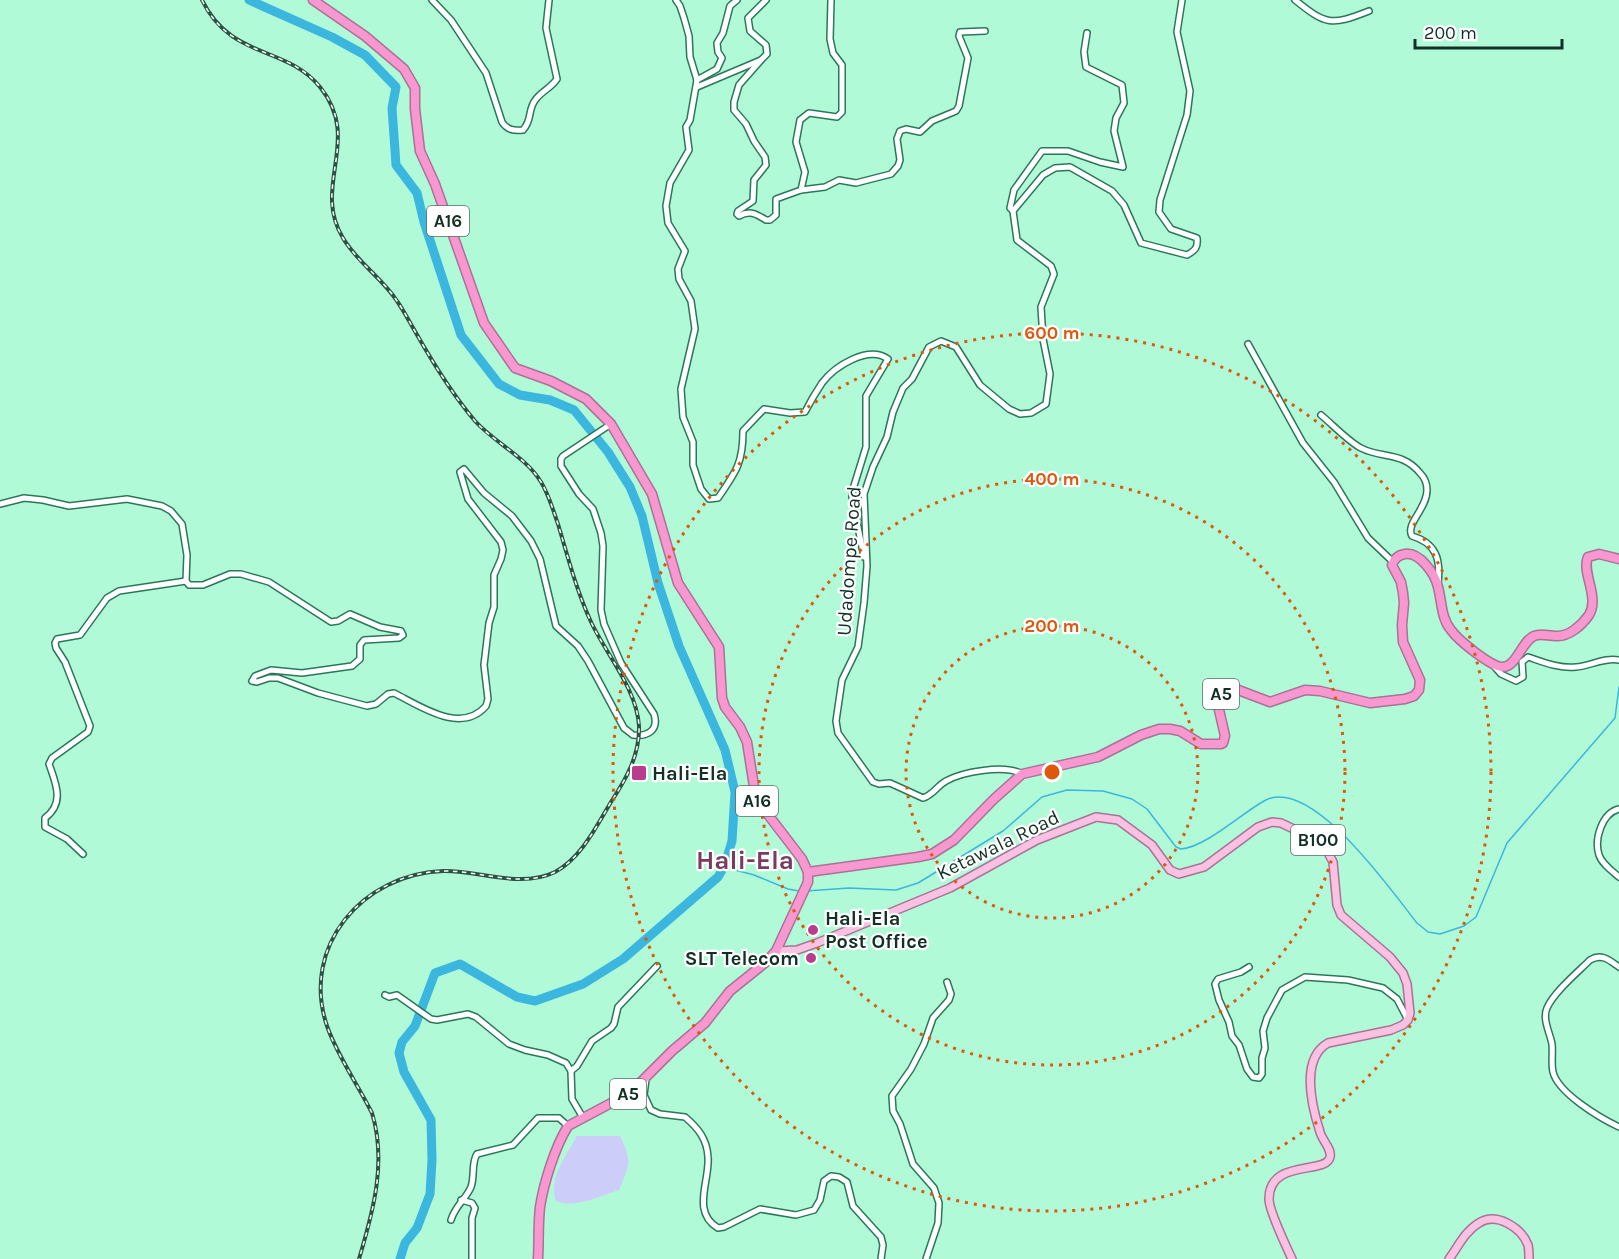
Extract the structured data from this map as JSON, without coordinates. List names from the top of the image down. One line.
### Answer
{"streets":{"highway":["A16","A5"],"main road":["B100","Ketawala Road"],"street":["Udadompe Road"]},"crossings":[["A16","A5"],["Udadompe Road","A5"],["A5","Ketawala Road"]],"districts":["Hali-Ela"],"places":{"transit":["Hali-Ela"],"other":["Hali-Ela Post Office","SLT Telecom"]},"scale_bar":"200 m","rings":["600 m","400 m","200 m"]}
